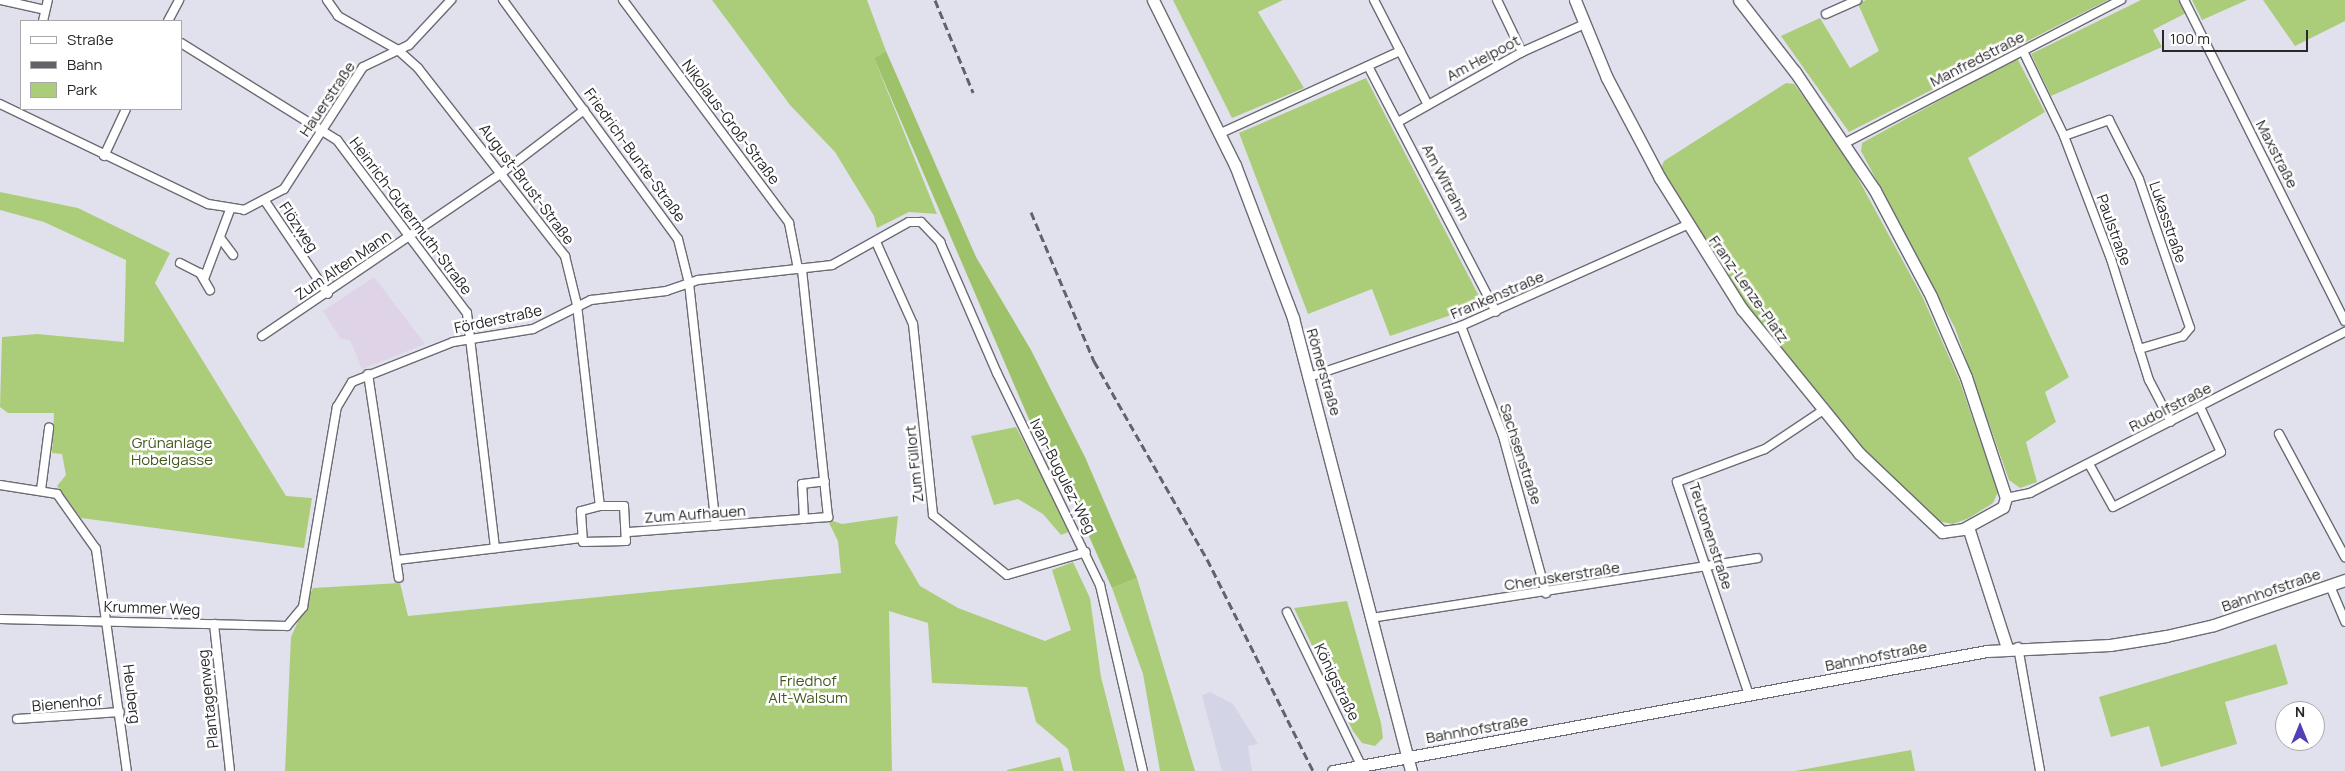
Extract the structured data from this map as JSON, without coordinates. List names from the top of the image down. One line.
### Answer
{"streets":{"street":["Am Helpoot","Manfredstraße","Hauerstraße","Nikolaus-Groß-Straße","Maxstraße","Friedrich-Bunte-Straße","Am Witrahm","August-Brust-Straße","Heinrich-Gutermuth-Straße","Lukasstraße","Flözweg","Paulstraße","Zum Alten Mann","Franz-Lenze-Platz","Frankenstraße","Förderstraße","Römerstraße","Rudolfstraße","Sachsenstraße","Zum Füllort","Ivan-Bugulez-Weg","Zum Aufhauen","Teutonenstraße","Cheruskerstraße","Bahnhofstraße","Krummer Weg","Königstraße","Heuberg","Plantagenweg","Bienenhof"]},"crossings":[["Am Helpoot","Am Witrahm"],["Am Helpoot","Franz-Lenze-Platz"],["Manfredstraße","Paulstraße"],["Hauerstraße","August-Brust-Straße"],["Hauerstraße","Heinrich-Gutermuth-Straße"],["Hauerstraße","Flözweg"],["Nikolaus-Groß-Straße","Förderstraße"],["Nikolaus-Groß-Straße","Zum Aufhauen"],["Friedrich-Bunte-Straße","Zum Alten Mann"],["Friedrich-Bunte-Straße","Förderstraße"],["Friedrich-Bunte-Straße","Zum Aufhauen"],["Am Witrahm","Frankenstraße"],["August-Brust-Straße","Zum Alten Mann"],["August-Brust-Straße","Förderstraße"],["Heinrich-Gutermuth-Straße","Zum Alten Mann"],["Heinrich-Gutermuth-Straße","Förderstraße"],["Heinrich-Gutermuth-Straße","Zum Aufhauen"],["Lukasstraße","Paulstraße"],["Flözweg","Zum Alten Mann"],["Paulstraße","Rudolfstraße"],["Franz-Lenze-Platz","Frankenstraße"],["Franz-Lenze-Platz","Rudolfstraße"],["Franz-Lenze-Platz","Teutonenstraße"],["Frankenstraße","Römerstraße"],["Frankenstraße","Sachsenstraße"],["Förderstraße","Zum Füllort"],["Förderstraße","Ivan-Bugulez-Weg"],["Förderstraße","Krummer Weg"],["Römerstraße","Cheruskerstraße"],["Römerstraße","Bahnhofstraße"],["Sachsenstraße","Cheruskerstraße"],["Zum Füllort","Ivan-Bugulez-Weg"],["Teutonenstraße","Cheruskerstraße"],["Teutonenstraße","Bahnhofstraße"],["Krummer Weg","Heuberg"],["Krummer Weg","Plantagenweg"],["Heuberg","Bienenhof"]],"parks":["Grünanlage Hobelgasse","Friedhof Alt-Walsum"],"legend":["Straße","Bahn","Park"],"scale_bar":"100 m","north":"top"}
